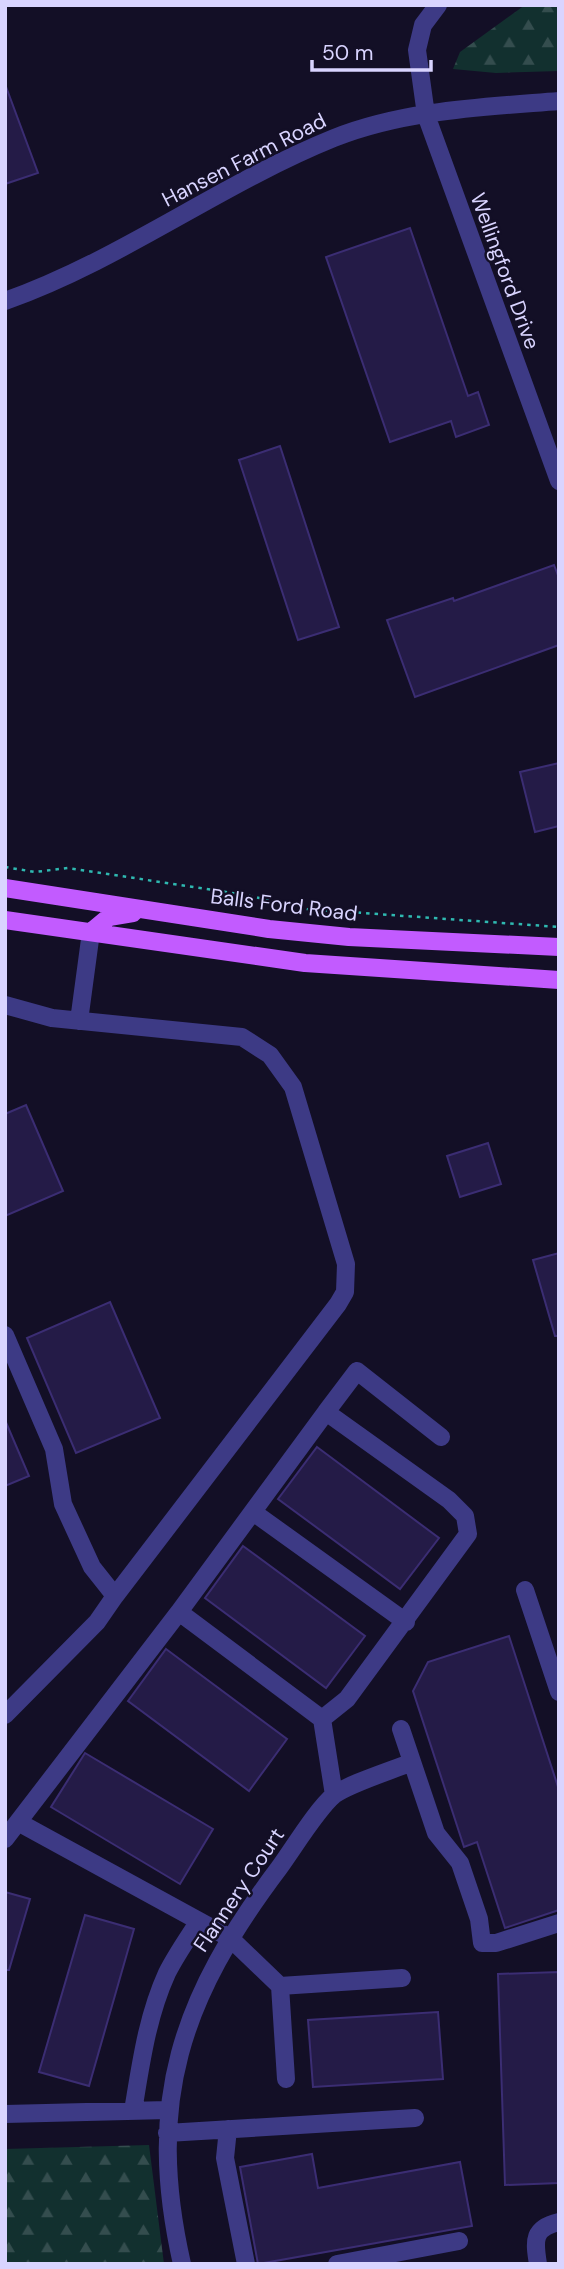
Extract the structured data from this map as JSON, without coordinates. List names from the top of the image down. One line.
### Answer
{"streets":{"main road":["Balls Ford Road"],"street":["Hansen Farm Road","Wellingford Drive","Flannery Court"]},"crossings":[["Hansen Farm Road","Wellingford Drive"]],"scale_bar":"50 m"}
